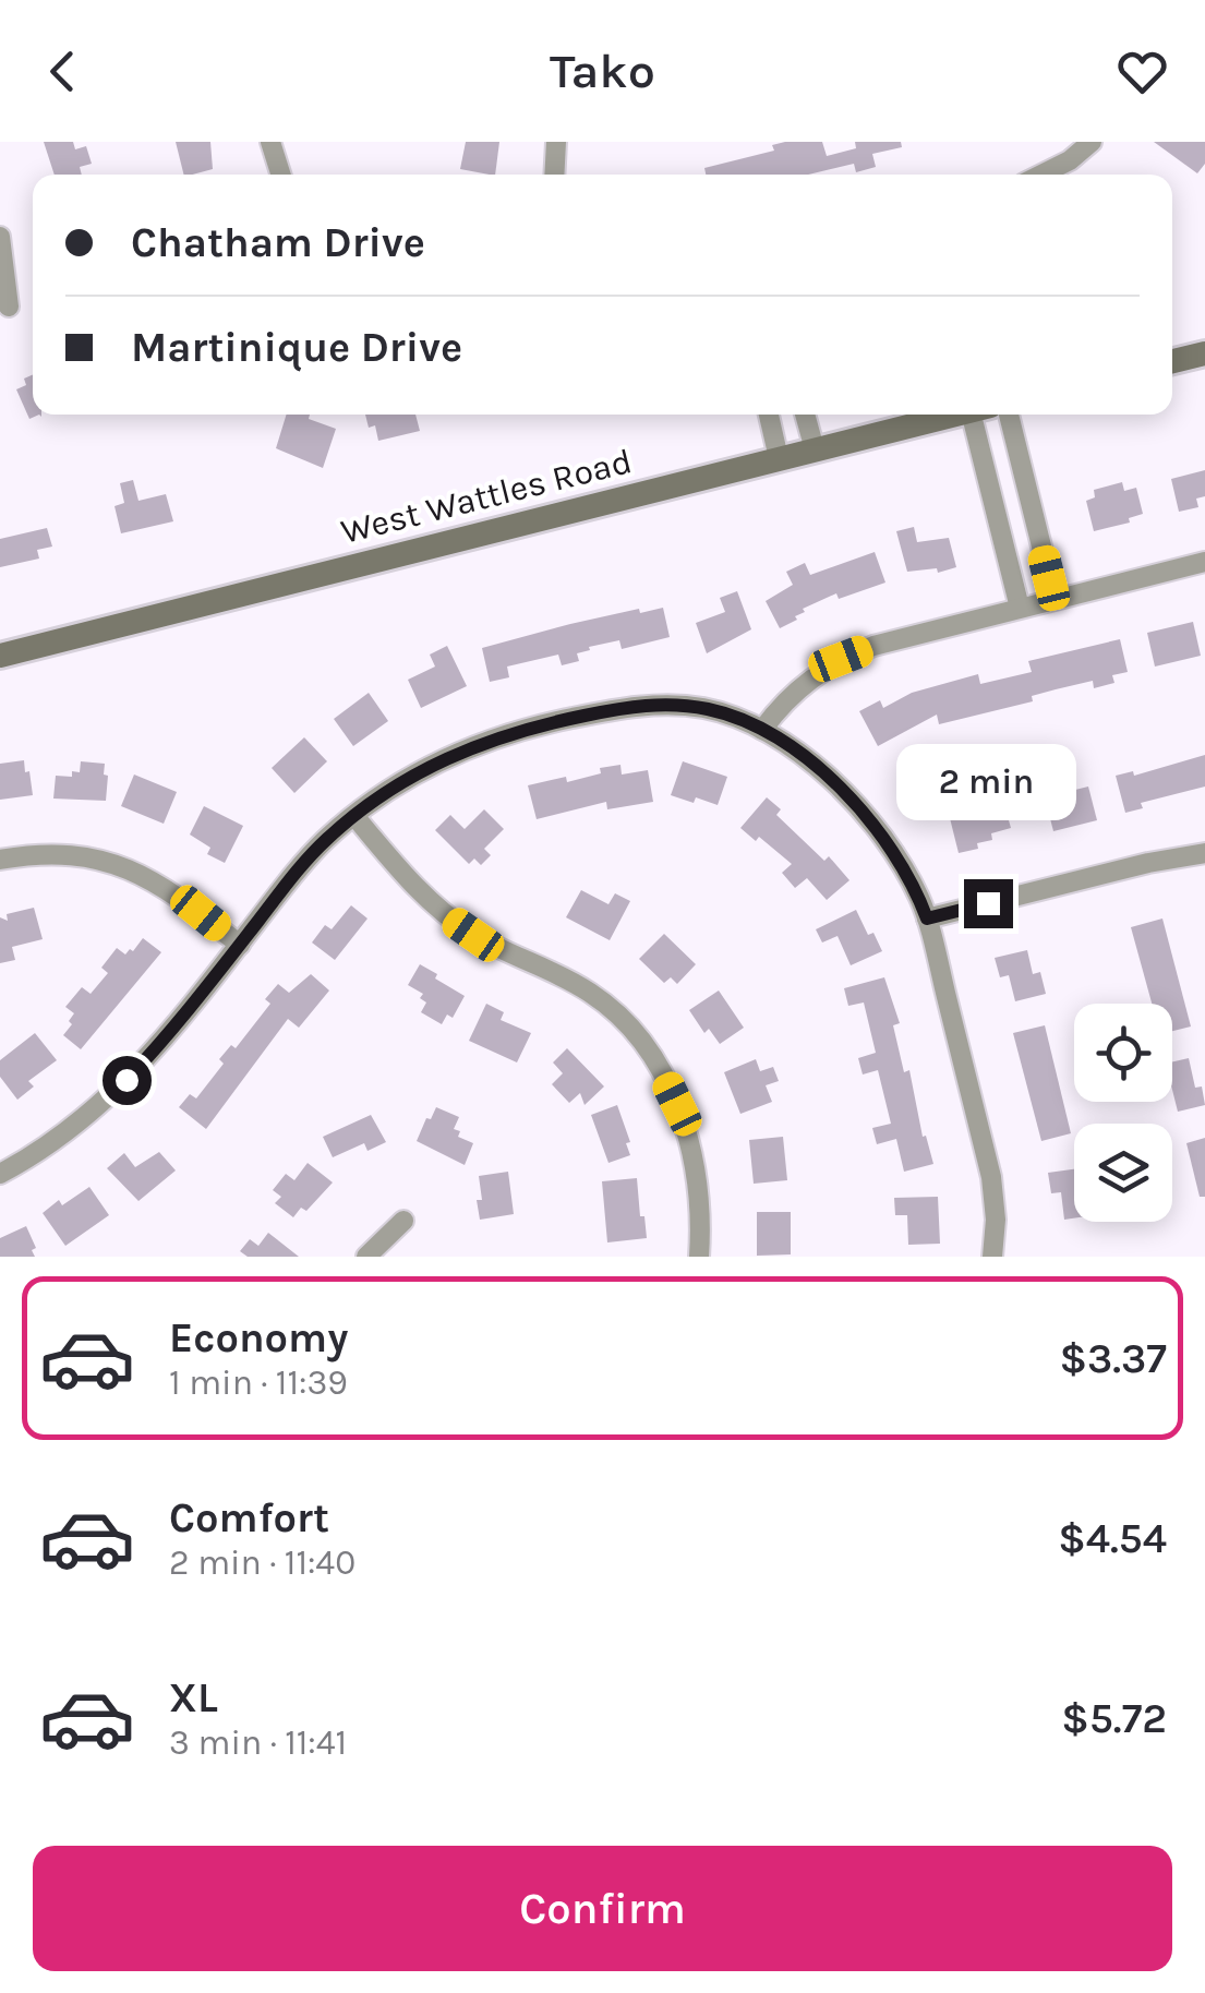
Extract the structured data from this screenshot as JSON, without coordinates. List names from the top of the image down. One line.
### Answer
{"streets":{"street":["West Wattles Road"]},"page":{"header":"Tako","banner":["Chatham Drive","Martinique Drive"],"bubble":"2 min","list":[{"name":"Economy","note":"1 min · 11:39","value":"$3.37"},{"name":"Comfort","note":"2 min · 11:40","value":"$4.54"},{"name":"XL","note":"3 min · 11:41","value":"$5.72"}],"buttons":"Confirm"}}
